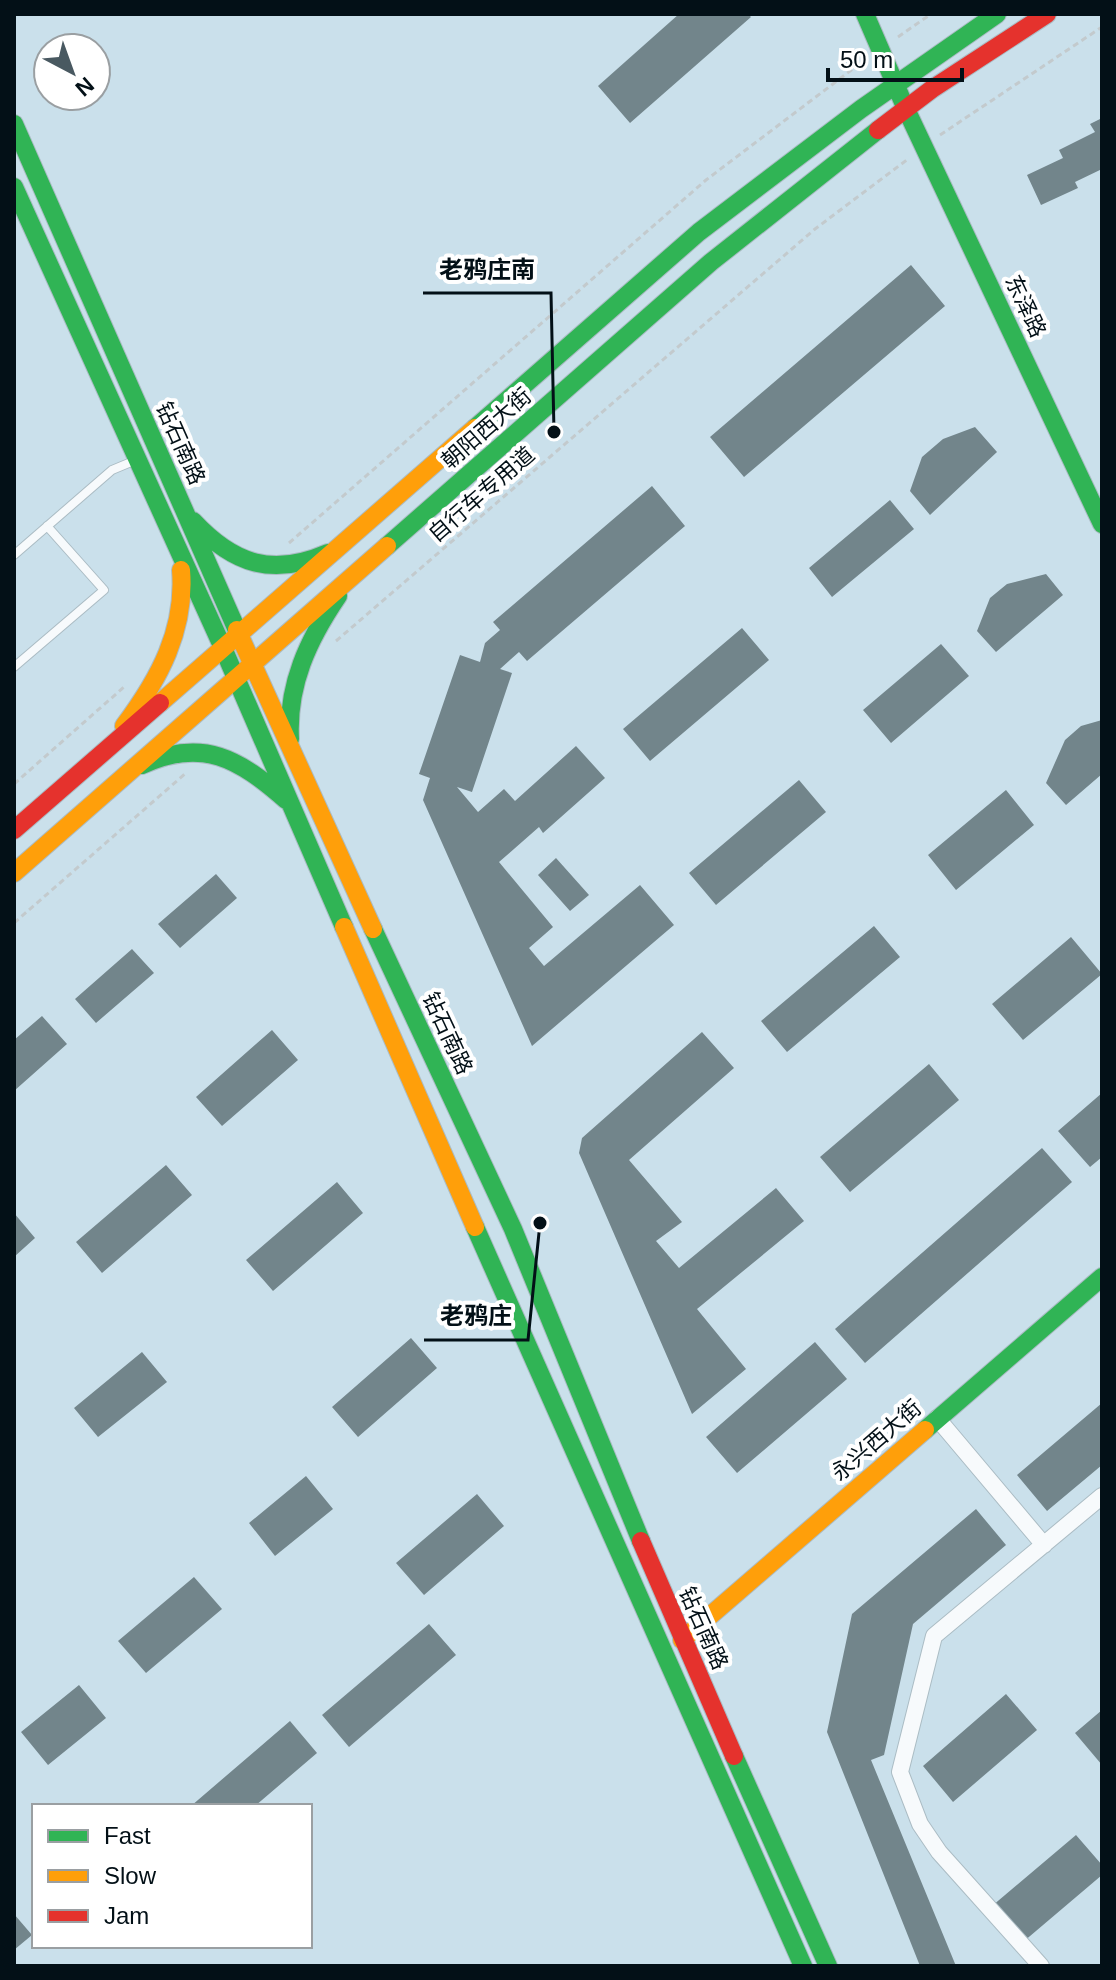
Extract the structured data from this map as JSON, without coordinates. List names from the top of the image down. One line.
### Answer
{"streets":{"main road":["东泽路","朝阳西大街","钻石南路","永兴西大街"],"path":["自行车专用道"]},"crossings":[["东泽路","朝阳西大街"],["东泽路","自行车专用道"],["朝阳西大街","钻石南路"],["钻石南路","永兴西大街"]],"places":["老鸦庄南","老鸦庄"],"legend":["Fast","Slow","Jam"],"scale_bar":"50 m","north":"bottom right"}
